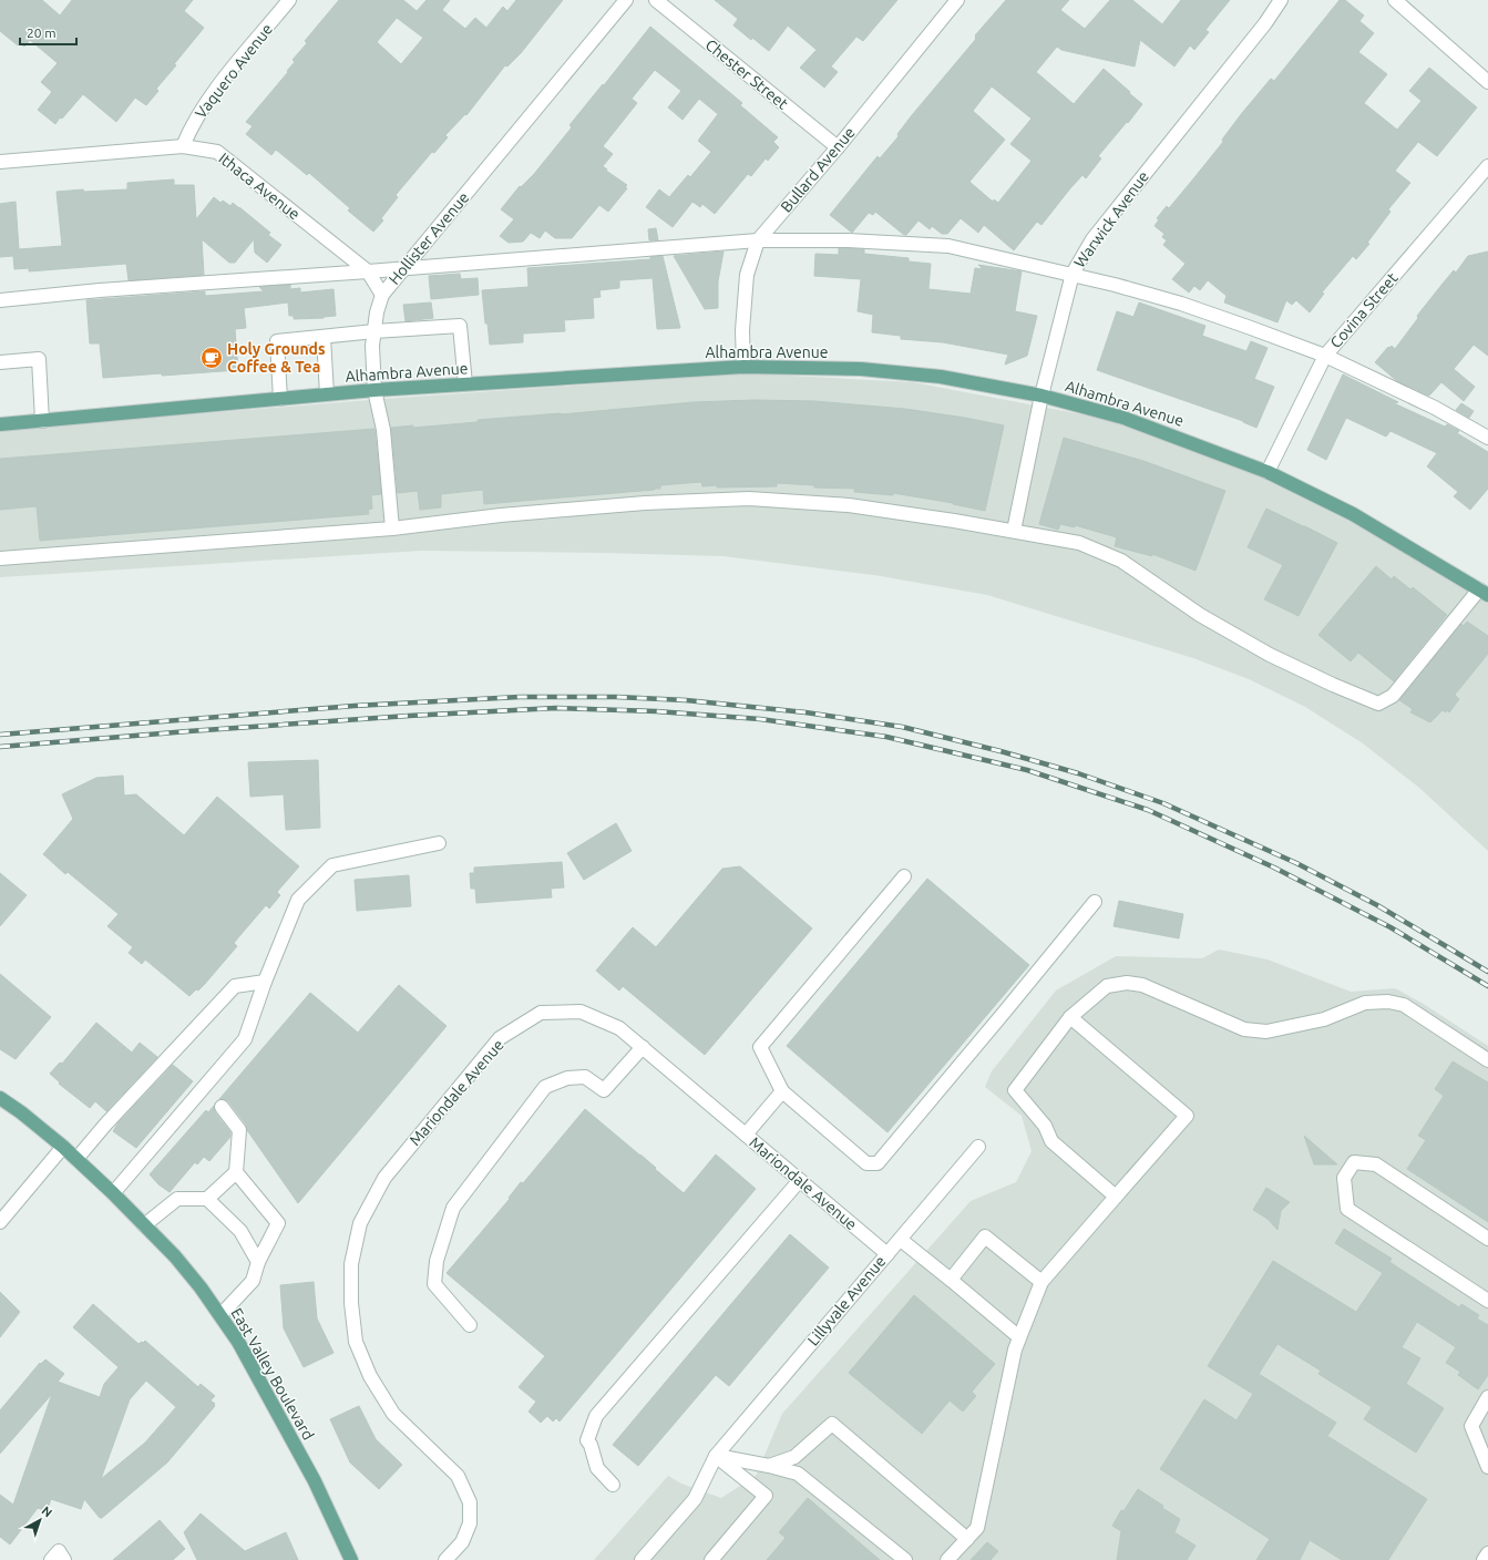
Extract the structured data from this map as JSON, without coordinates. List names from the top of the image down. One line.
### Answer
{"streets":{"main road":["Alhambra Avenue","East Valley Boulevard"],"street":["Vaquero Avenue","Chester Street","Bullard Avenue","Ithaca Avenue","Warwick Avenue","Hollister Avenue","Covina Street","Mariondale Avenue","Lillyvale Avenue"]},"crossings":[["Vaquero Avenue","Ithaca Avenue"],["Chester Street","Bullard Avenue"],["Bullard Avenue","Alhambra Avenue"],["Ithaca Avenue","Hollister Avenue"],["Warwick Avenue","Alhambra Avenue"],["Hollister Avenue","Alhambra Avenue"],["Covina Street","Alhambra Avenue"],["Mariondale Avenue","Lillyvale Avenue"]],"places":{"cafe":["Holy Grounds Coffee & Tea"]},"scale_bar":"20 m","north":"top right"}
